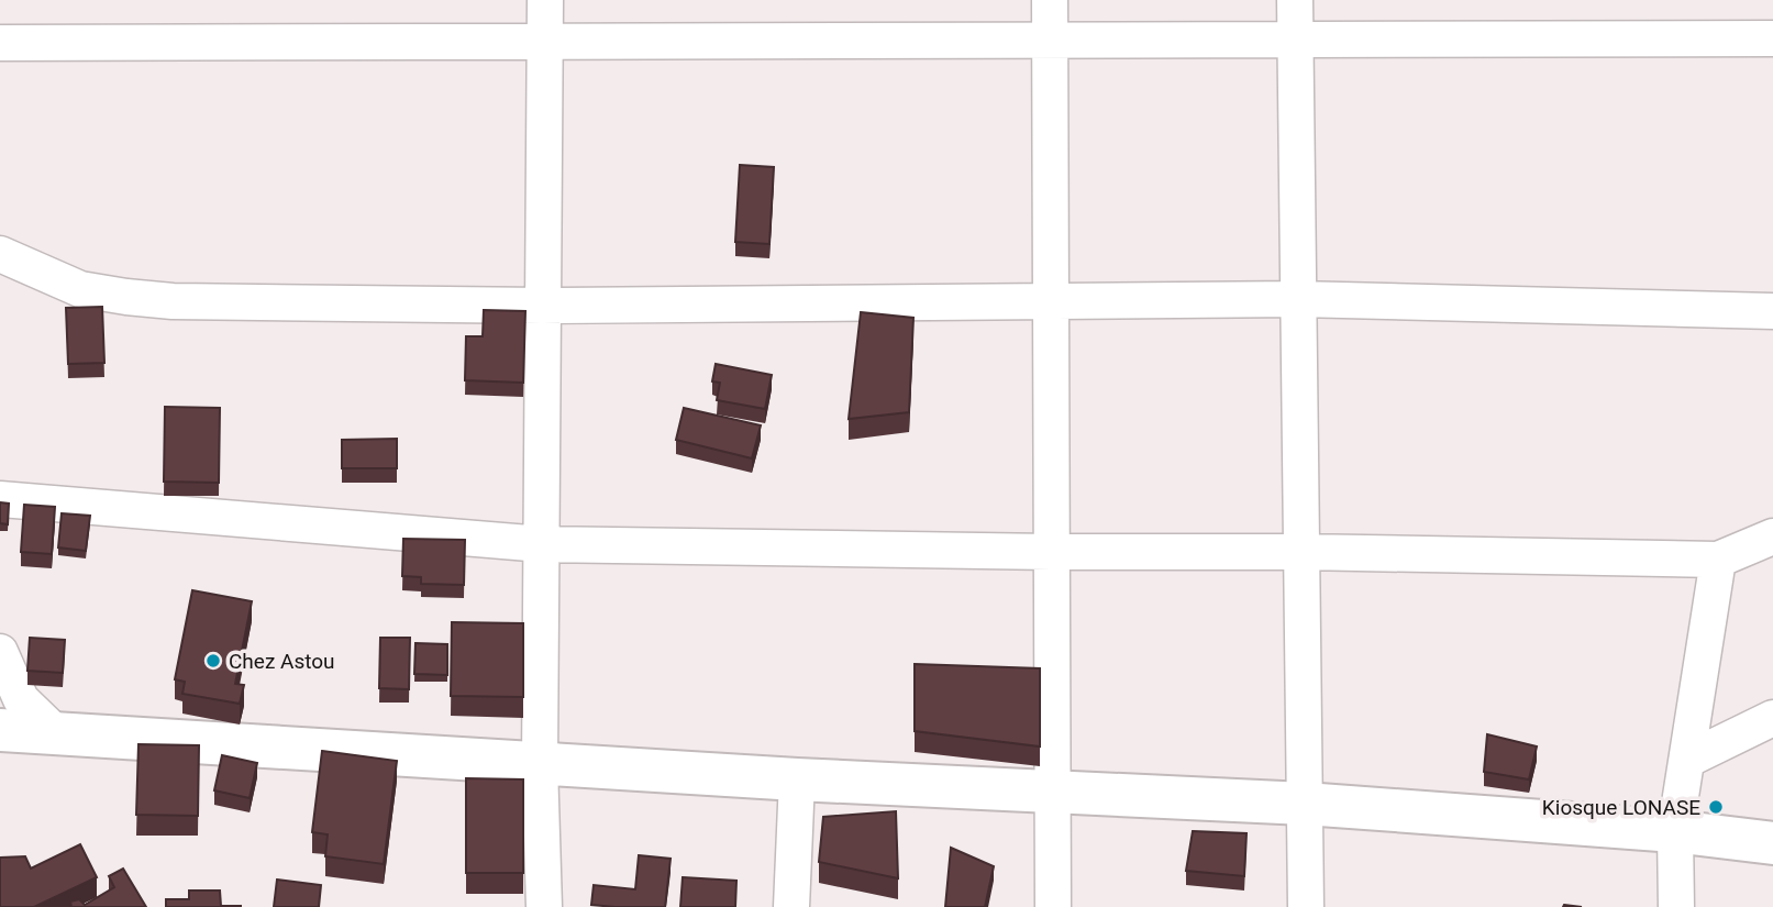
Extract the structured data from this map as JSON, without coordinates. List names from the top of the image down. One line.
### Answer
{"places":["Chez Astou","Kiosque LONASE"]}
